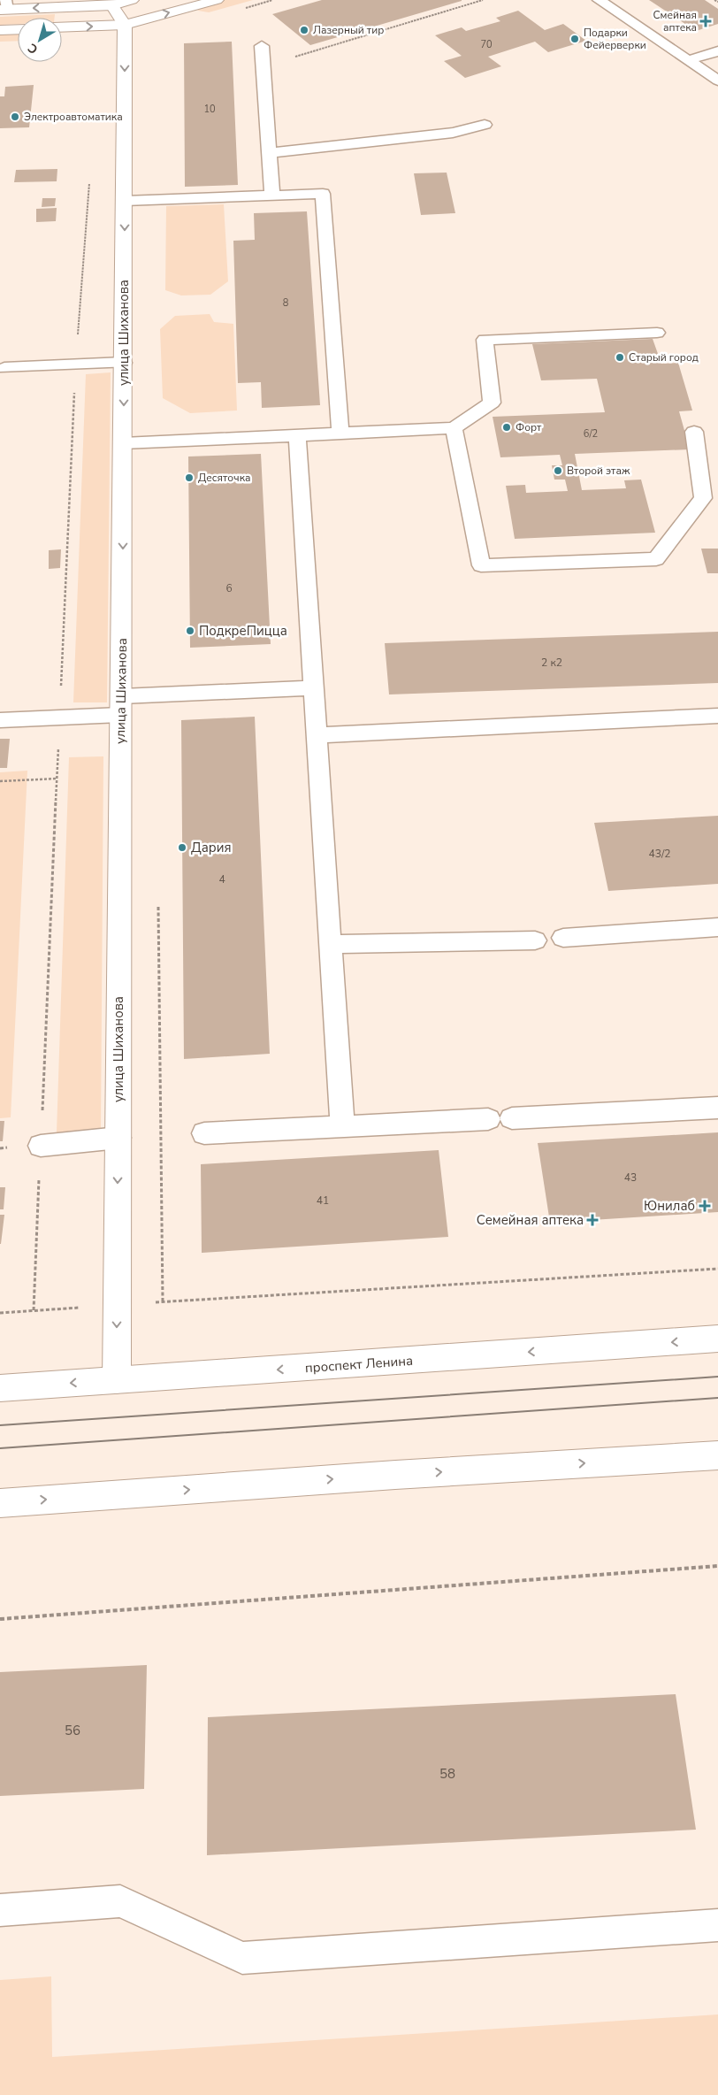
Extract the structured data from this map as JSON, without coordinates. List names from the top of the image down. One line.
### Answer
{"streets":{"main road":["улица Шиханова","проспект Ленина"]},"crossings":[["улица Шиханова","проспект Ленина"]],"one_way":["улица Шиханова"],"places":{"health":["Смейная аптека","Юнилаб","Семейная аптека"],"other":["Лазерный тир","Подарки Фейерверки","Электроавтоматика","Старый город","Форт","Второй этаж","Десяточка","ПодкреПицца","Дария"]},"house_numbers":["70","10","8","6/2","6","2 к2","43/2","4","43","41","56","58"],"north":"bottom left"}
